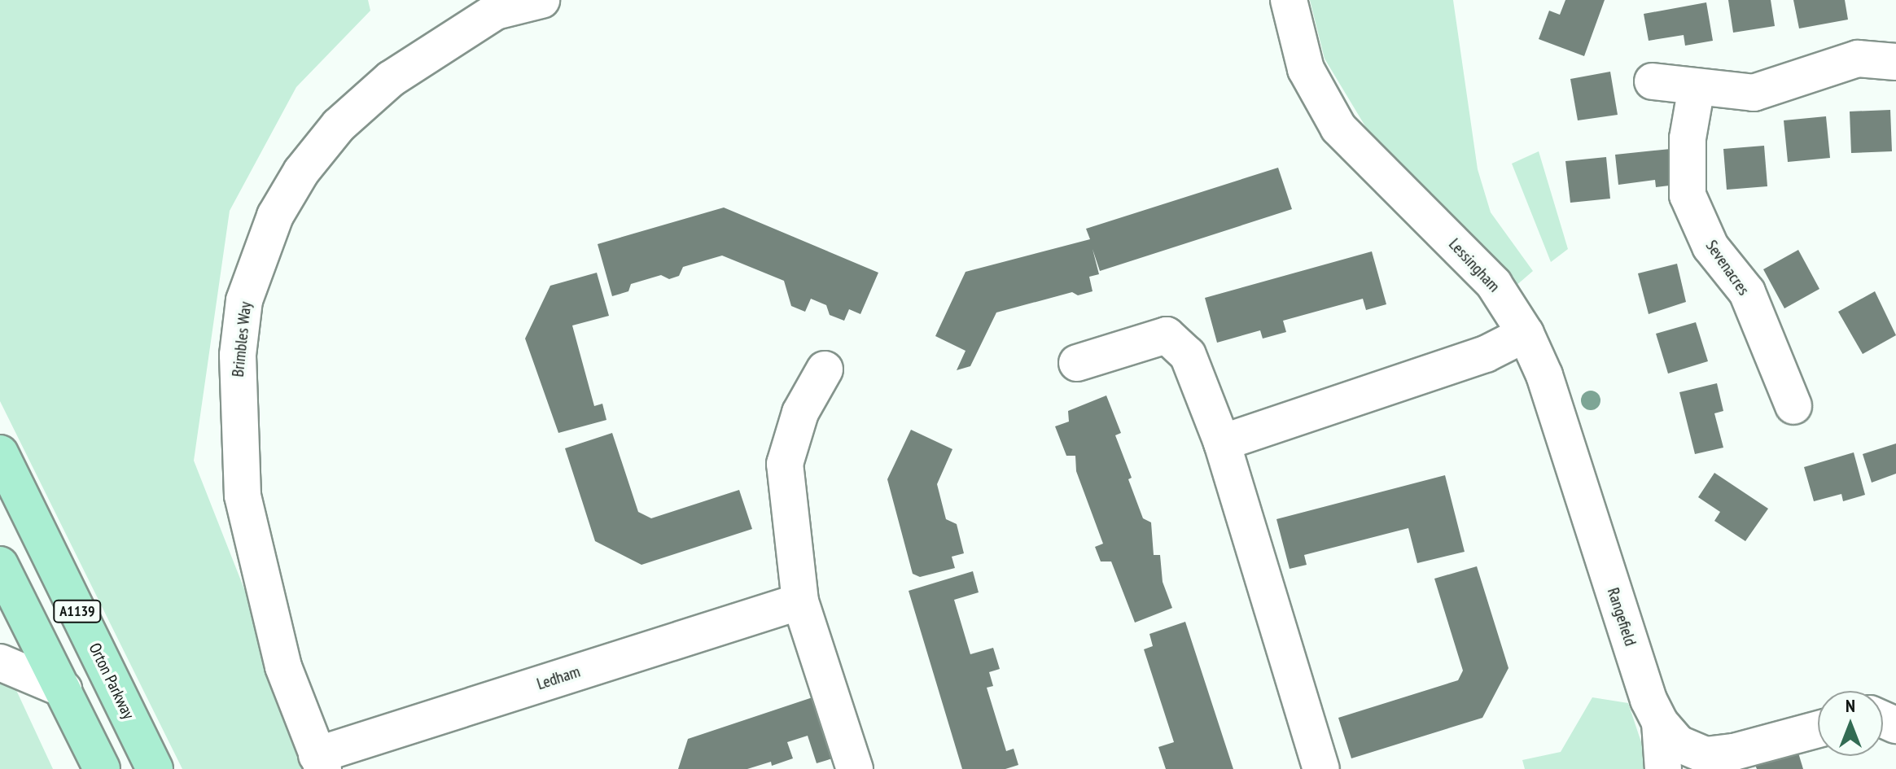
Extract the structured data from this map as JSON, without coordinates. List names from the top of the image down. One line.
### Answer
{"streets":{"main road":["A1139","Orton Parkway"],"street":["Lessingham","Sevenacres","Brimbles Way","Rangefield","Ledham"]},"crossings":[["Lessingham","Rangefield"],["Brimbles Way","Ledham"]],"north":"top"}
